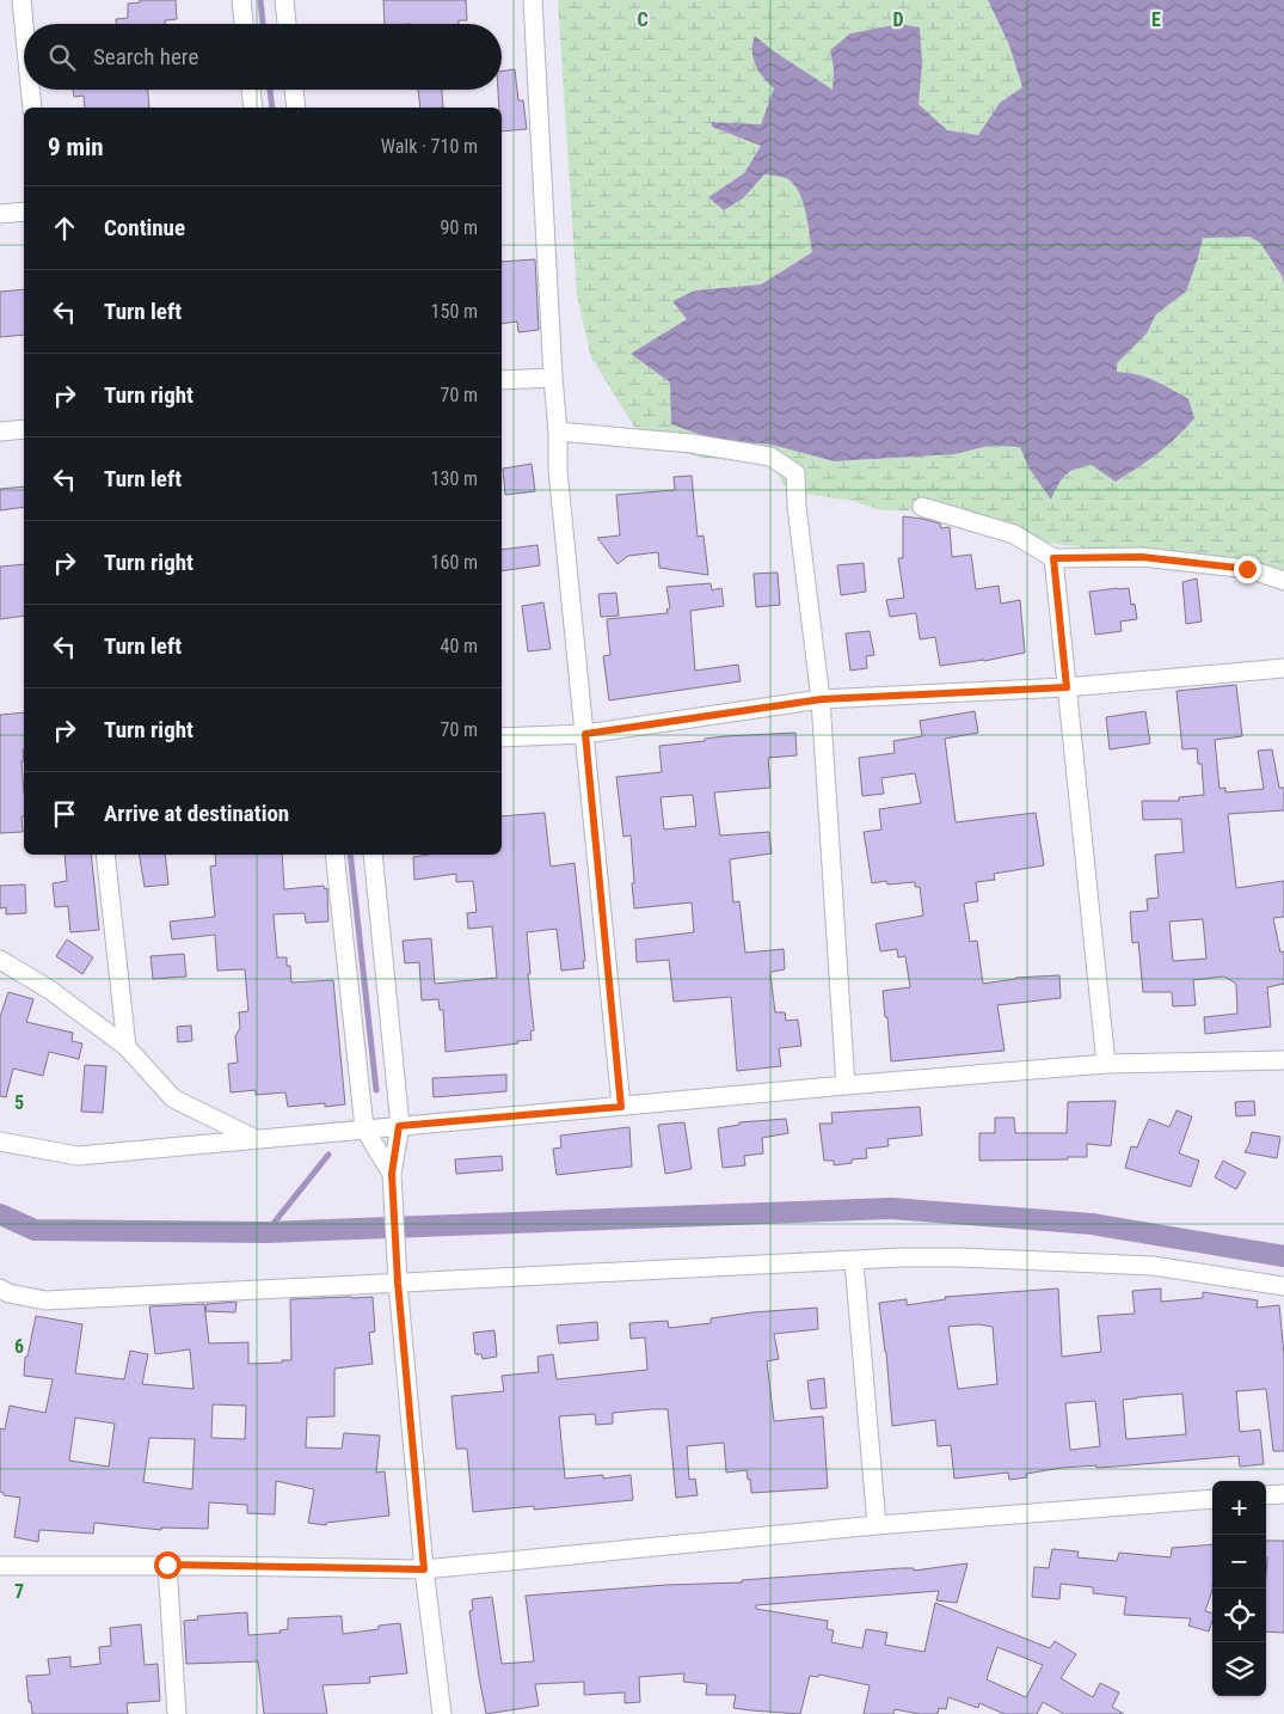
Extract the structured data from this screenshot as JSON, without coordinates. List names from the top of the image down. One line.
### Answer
{"page":{"search":"Search here","heading":["9 min","Walk · 710 m"],"list":[["Continue","90 m"],["Turn left","150 m"],["Turn right","70 m"],["Turn left","130 m"],["Turn right","160 m"],["Turn left","40 m"],["Turn right","70 m"],"Arrive at destination"],"map_buttons":["+","−"]},"grid":{"columns":["C","D","E"],"rows":["5","6","7"]}}
